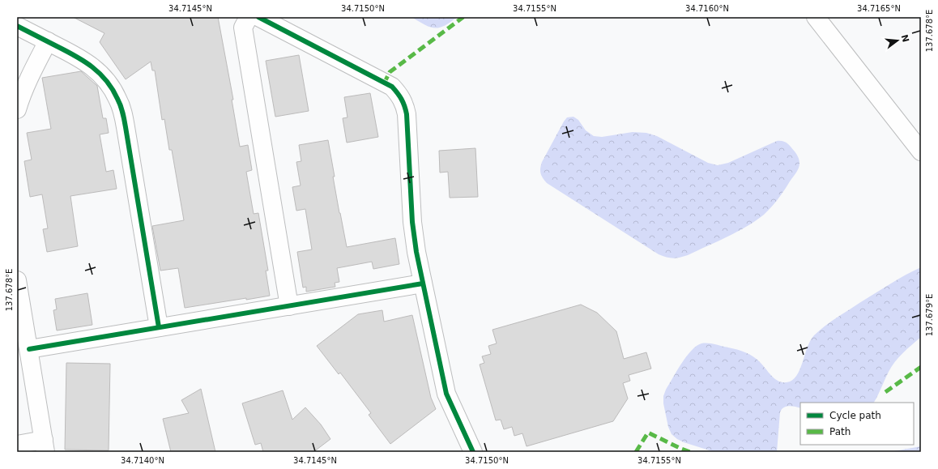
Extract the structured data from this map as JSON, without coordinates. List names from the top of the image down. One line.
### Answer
{"legend":["Cycle path","Path"],"north":"right","coordinates":["34.7145°N","34.7150°N","34.7155°N","34.7160°N","34.7165°N","137.678°E","137.679°E","34.7140°N"]}
